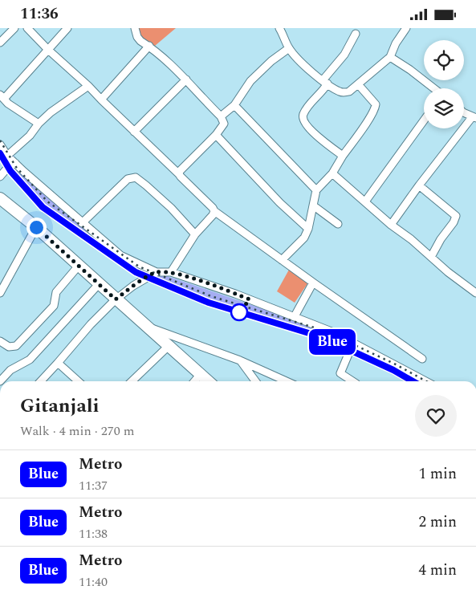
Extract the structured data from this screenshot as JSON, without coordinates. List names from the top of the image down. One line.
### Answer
{"lines":["metro line Blue"],"page":{"status":"11:36","on_map":"Blue","heading":["Gitanjali","Walk · 4 min · 270 m"],"list":[{"mark":"Blue","name":"Metro","note":"11:37","value":"1 min"},{"mark":"Blue","name":"Metro","note":"11:38","value":"2 min"},{"mark":"Blue","name":"Metro","note":"11:40","value":"4 min"}]}}
